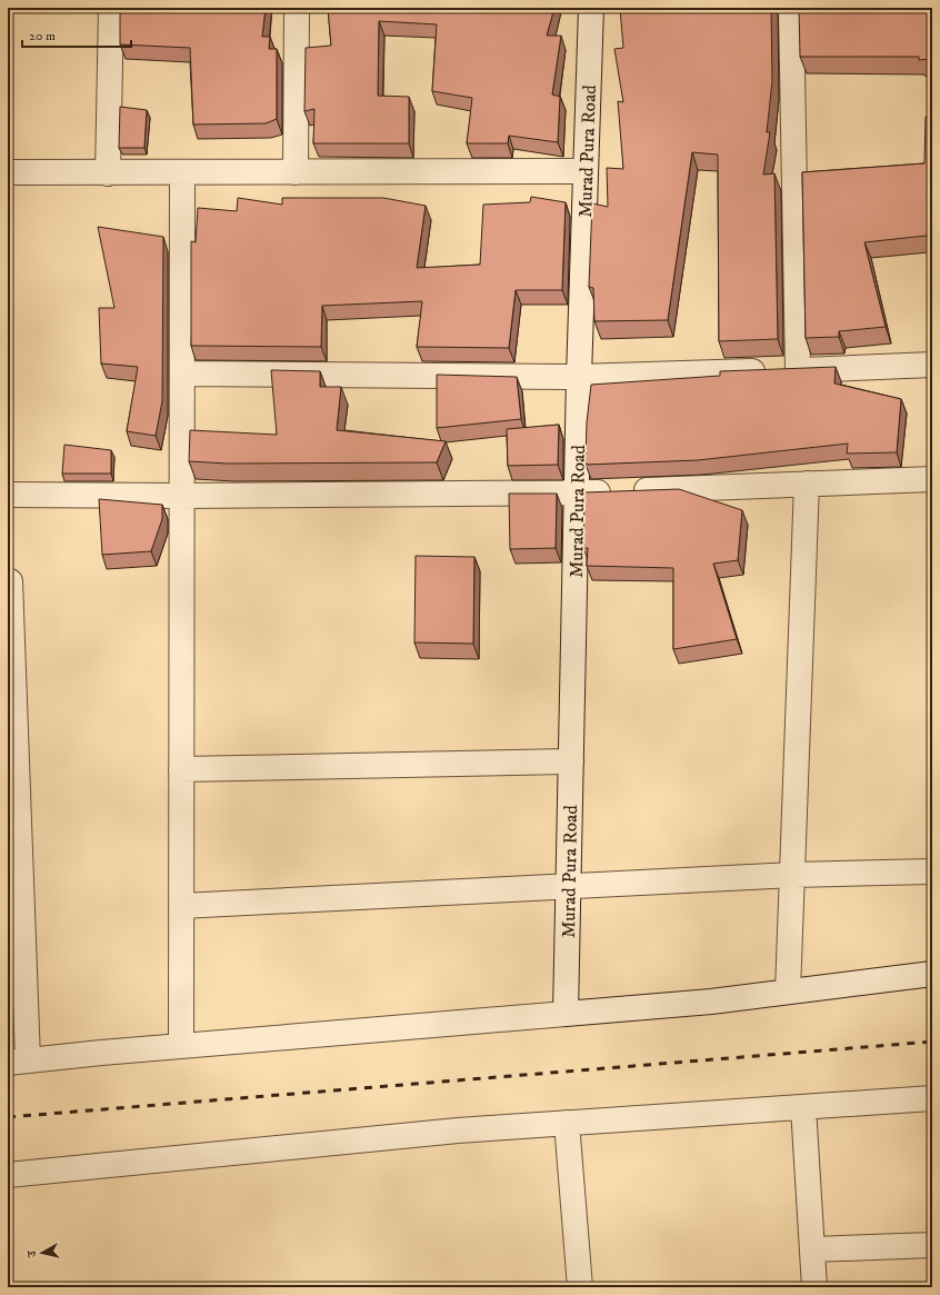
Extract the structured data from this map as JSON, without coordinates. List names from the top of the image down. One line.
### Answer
{"streets":{"street":["Murad Pura Road"]},"scale_bar":"20 m","north":"left"}
